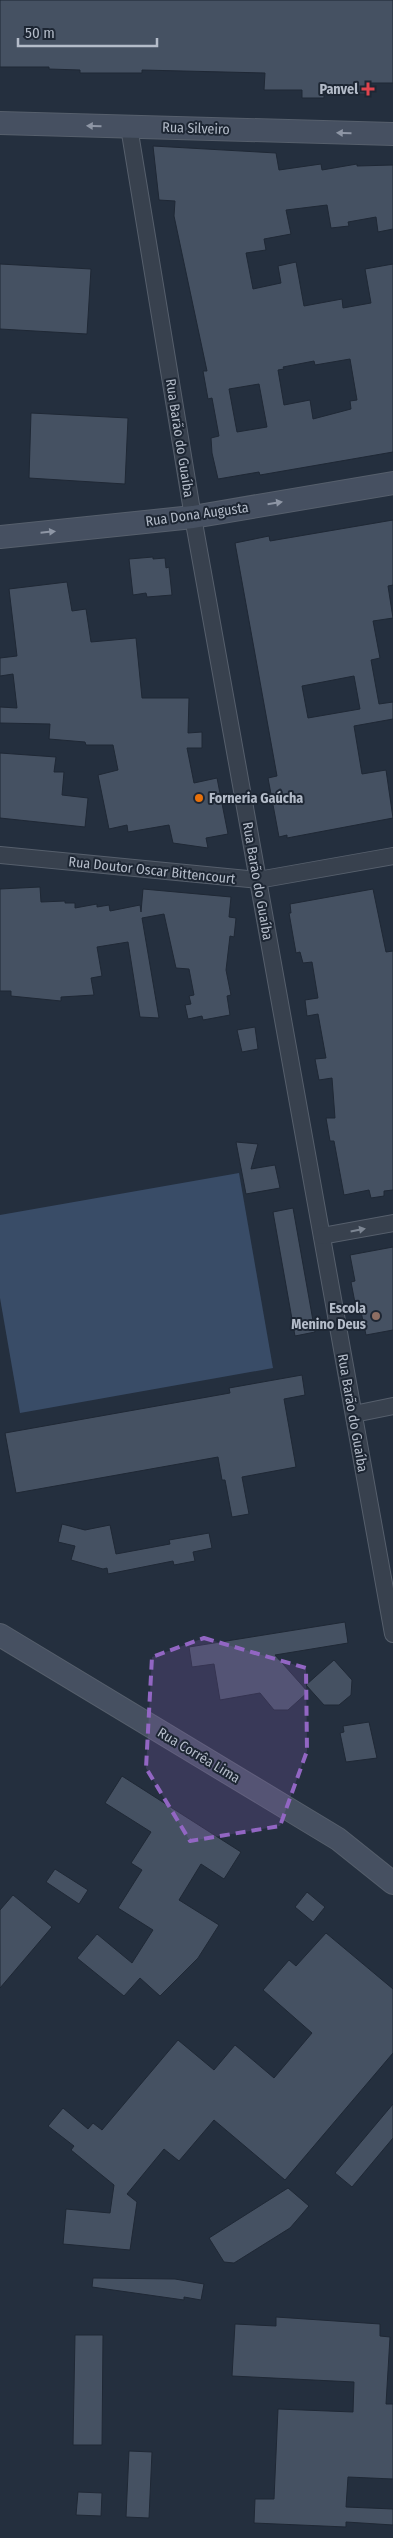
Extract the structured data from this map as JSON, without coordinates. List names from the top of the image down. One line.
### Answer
{"streets":{"street":["Rua Silveiro","Rua Barão do Guaíba","Rua Dona Augusta","Rua Doutor Oscar Bittencourt","Rua Corrêa Lima"]},"crossings":[["Rua Silveiro","Rua Barão do Guaíba"],["Rua Barão do Guaíba","Rua Dona Augusta"],["Rua Barão do Guaíba","Rua Doutor Oscar Bittencourt"]],"one_way":["Rua Silveiro","Rua Dona Augusta"],"places":{"health":["Panvel"],"other":["Forneria Gaúcha","Escola Menino Deus"]},"scale_bar":"50 m"}
